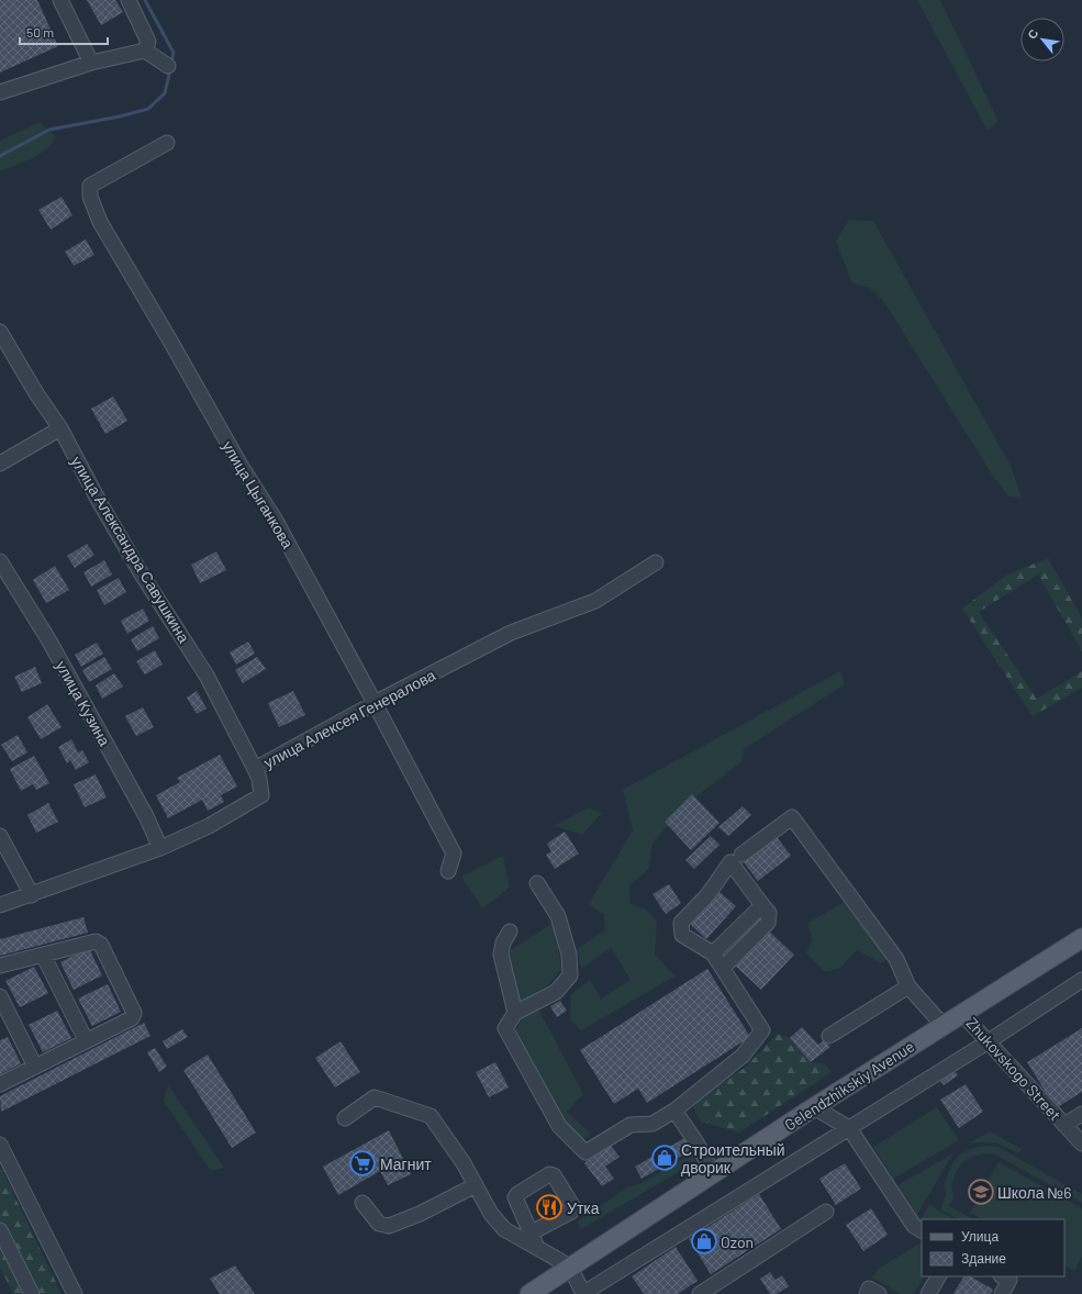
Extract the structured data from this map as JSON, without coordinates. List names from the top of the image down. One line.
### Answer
{"streets":{"main road":["Gelendzhikskiy Avenue"],"street":["улица Цыганкова","улица Александра Савушкина","улица Кузина","улица Алексея Генералова","Zhukovskogo Street"]},"crossings":[["улица Цыганкова","улица Алексея Генералова"],["улица Александра Савушкина","улица Алексея Генералова"],["улица Кузина","улица Алексея Генералова"],["Zhukovskogo Street","Gelendzhikskiy Avenue"]],"places":{"shop":["Строительный дворик","Ozon"],"supermarket":["Магнит"],"school or university":["Школа №6"],"restaurant":["Утка"]},"legend":["Улица","Здание"],"scale_bar":"50 m","north":"top left"}
